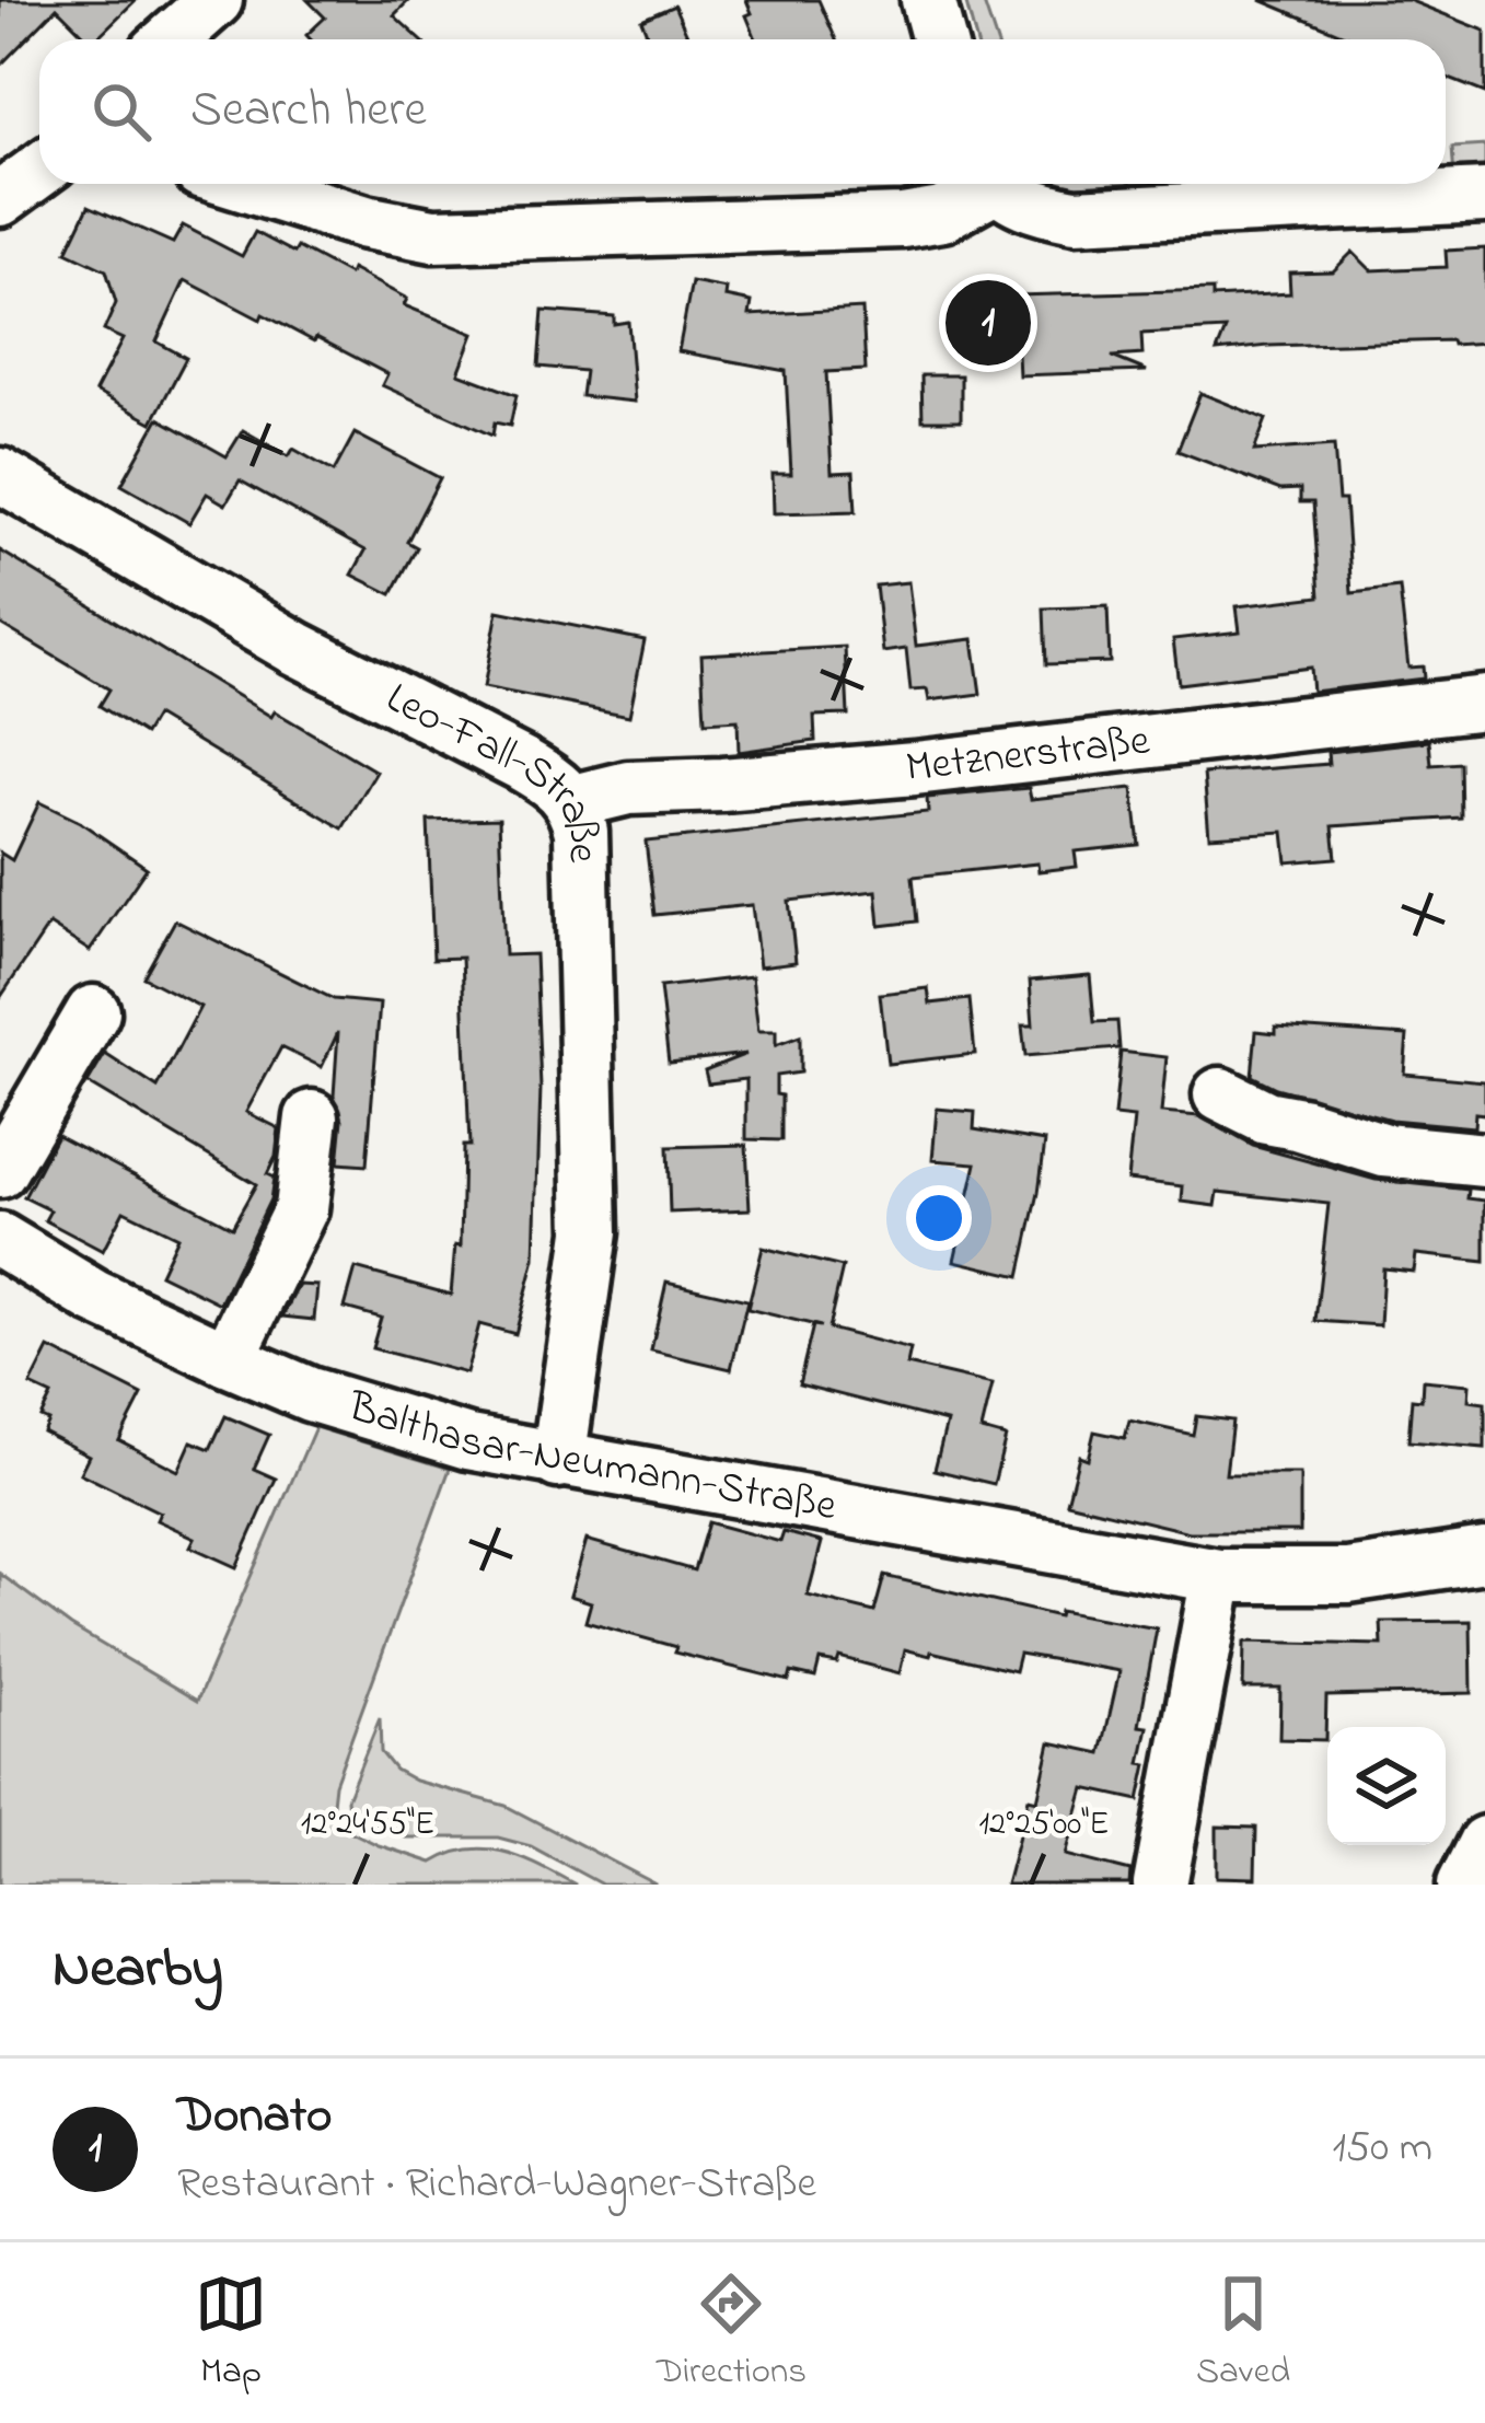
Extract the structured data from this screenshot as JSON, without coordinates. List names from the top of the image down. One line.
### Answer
{"streets":{"street":["Metznerstraße","Leo-Fall-Straße","Balthasar-Neumann-Straße"]},"crossings":[["Metznerstraße","Leo-Fall-Straße"],["Leo-Fall-Straße","Balthasar-Neumann-Straße"]],"page":{"search":"Search here","pins":"1","heading":"Nearby","list":[{"mark":"1","name":"Donato","note":"Restaurant · Richard-Wagner-Straße","value":"150 m"}],"nav":["Map","Directions","Saved"]},"coordinates":["12°24'55\"E","12°25'00\"E"]}
